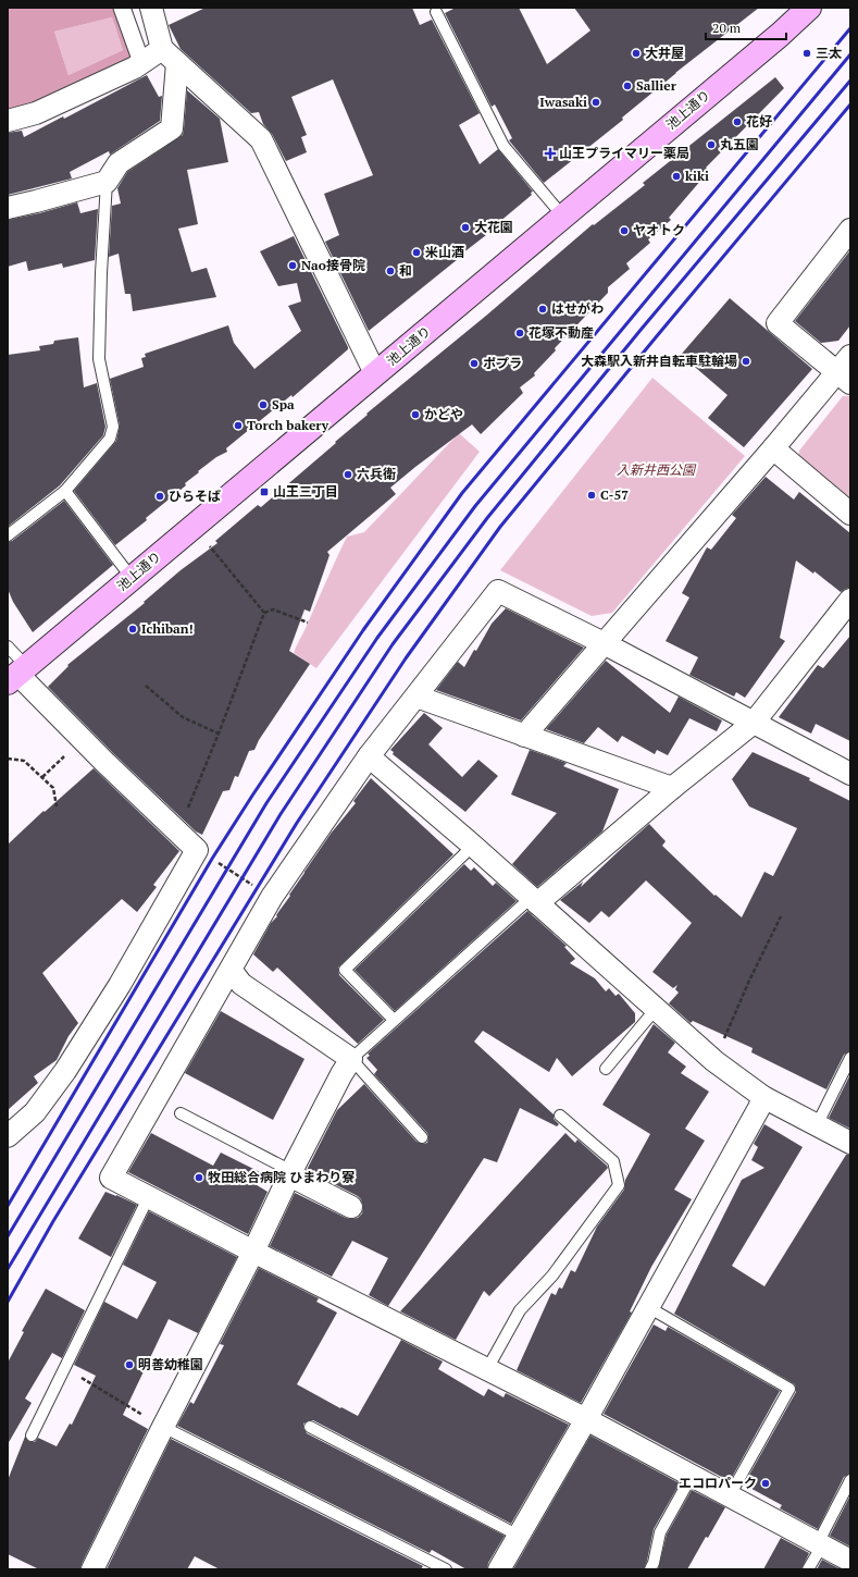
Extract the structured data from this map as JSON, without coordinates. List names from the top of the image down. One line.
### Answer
{"streets":{"main road":["池上通り"]},"parks":["入新井西公園"],"places":{"other":["大井屋","三太","Sallier","Iwasaki","花好","丸五園","kiki","大花園","ヤオトク","米山酒","Nao接骨院","和","はせがわ","花塚不動産","大森駅入新井自転車駐輪場","ポプラ","Spa","かどや","Torch bakery","六兵衛","C-57","ひらそば","Ichiban!","牧田総合病院 ひまわり寮","明善幼稚園","エコロパーク"],"health":["山王プライマリー薬局"],"transit":["山王三丁目"]},"scale_bar":"20 m"}
